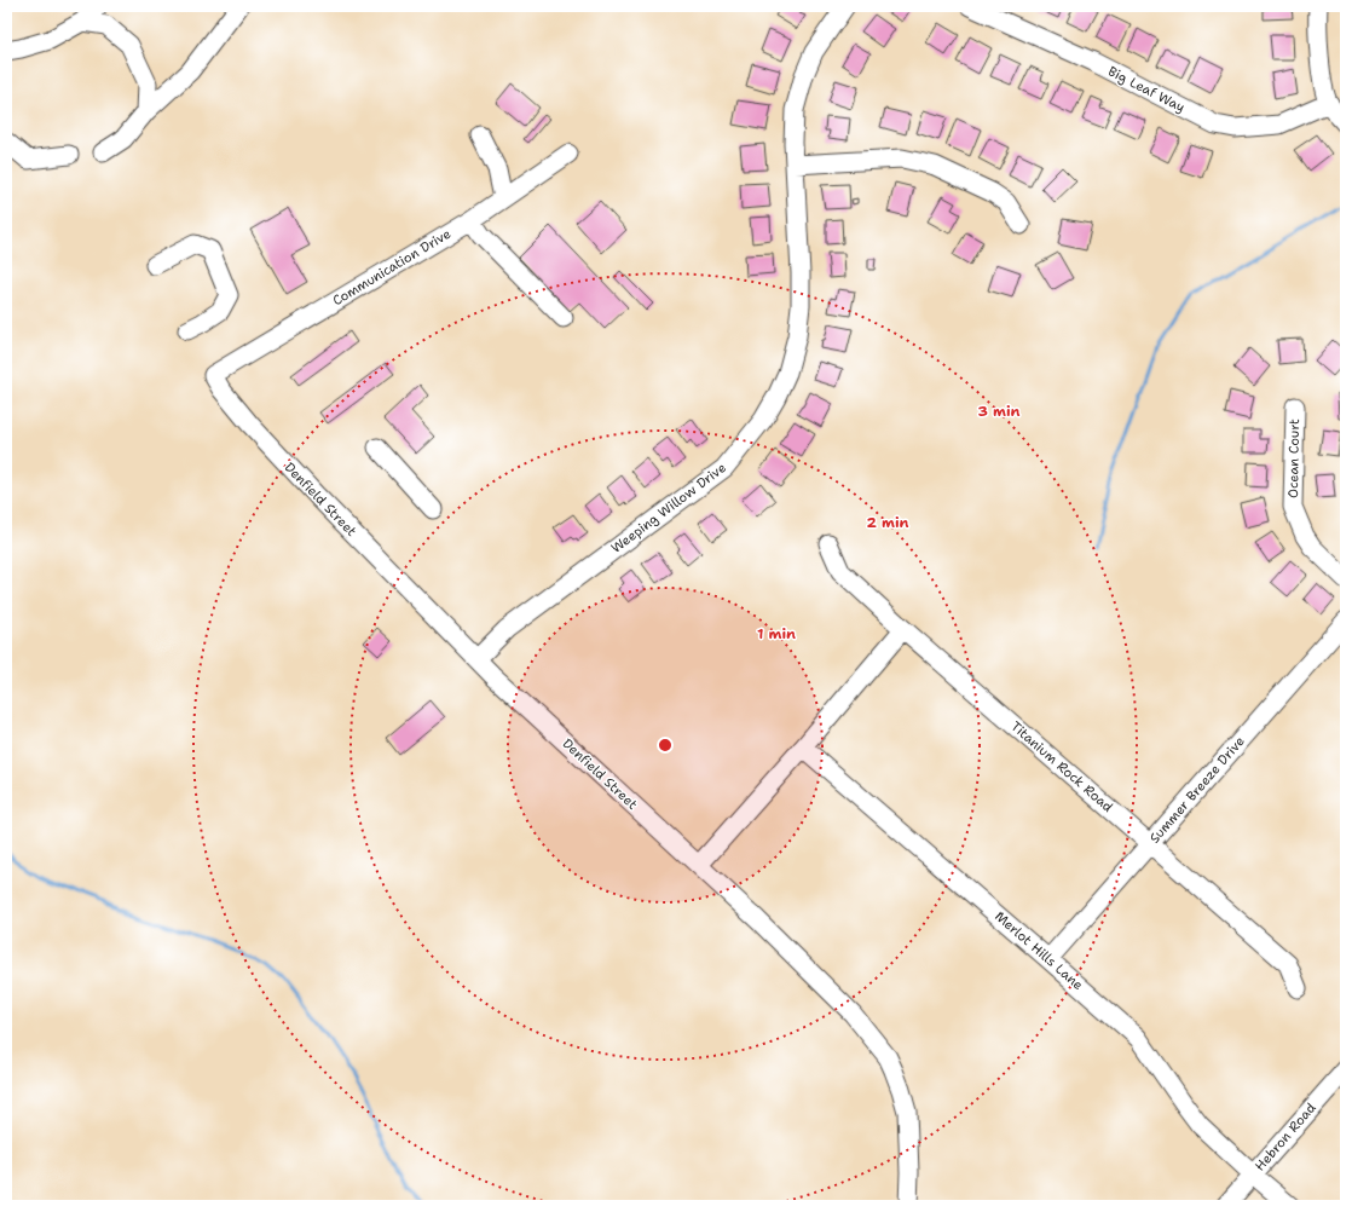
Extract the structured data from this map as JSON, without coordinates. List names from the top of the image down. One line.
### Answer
{"streets":{"street":["Big Leaf Way","Communication Drive","Ocean Court","Denfield Street","Weeping Willow Drive","Titanium Rock Road","Summer Breeze Drive","Merlot Hills Lane","Hebron Road"]},"crossings":[["Communication Drive","Denfield Street"],["Denfield Street","Weeping Willow Drive"],["Titanium Rock Road","Summer Breeze Drive"],["Summer Breeze Drive","Merlot Hills Lane"],["Merlot Hills Lane","Hebron Road"]],"rings":["3 min","2 min","1 min"]}
